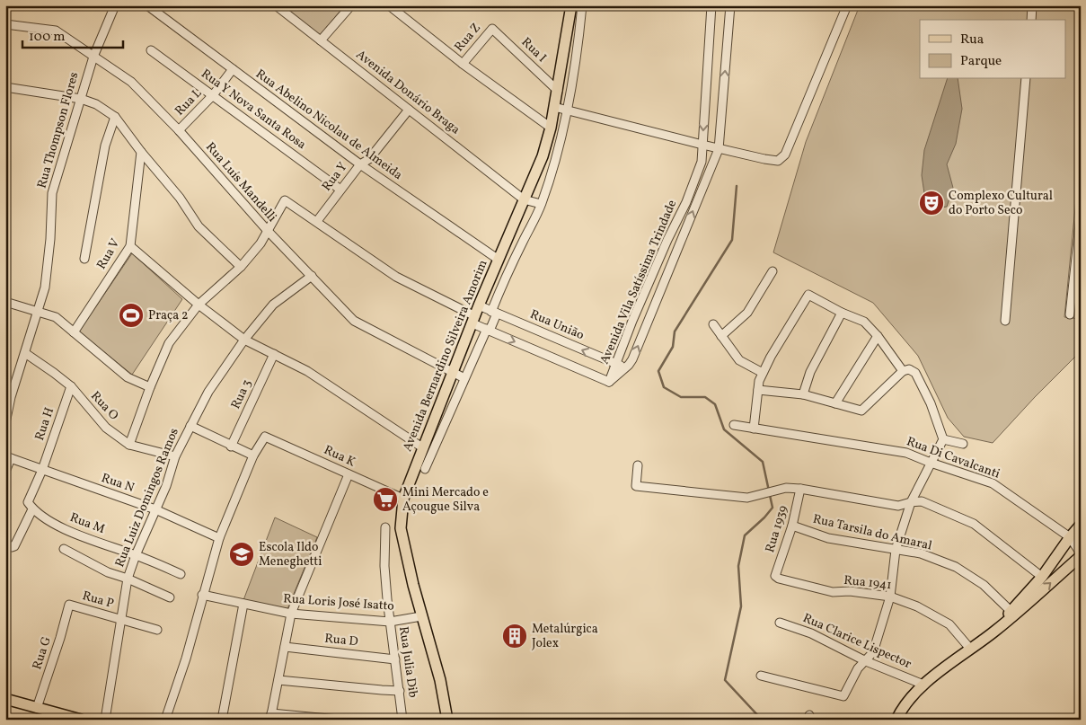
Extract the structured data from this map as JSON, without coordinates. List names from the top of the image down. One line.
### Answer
{"streets":{"main road":["Avenida Bernardino Silveira Amorim"],"street":["Rua Z","Rua I","Avenida Donário Braga","Rua L","Rua Y Nova Santa Rosa","Rua Abelino Nicolau de Almeida","Rua Thompson Flores","Rua Y","Rua Luís Mandelli","Rua V","Avenida Vila Satíssima Trindade","Rua União","Rua 3","Rua O","Rua H","Rua K","Rua Di Cavalcanti","Rua N","Rua Luiz Domingos Ramos","Rua M","Rua 1939","Rua Tarsila do Amaral","Rua 1941","Rua P","Rua Loris José Isatto","Rua D","Rua Clarice Lispector","Rua G","Rua Julia Dib"]},"crossings":[["Rua Z","Rua I"],["Rua I","Avenida Bernardino Silveira Amorim"],["Avenida Donário Braga","Rua Y"],["Avenida Donário Braga","Avenida Bernardino Silveira Amorim"],["Rua L","Rua Y Nova Santa Rosa"],["Rua L","Rua Abelino Nicolau de Almeida"],["Rua L","Rua Luís Mandelli"],["Rua Y Nova Santa Rosa","Rua Y"],["Rua Abelino Nicolau de Almeida","Rua Y"],["Rua Abelino Nicolau de Almeida","Avenida Bernardino Silveira Amorim"],["Rua Thompson Flores","Rua Luís Mandelli"],["Rua Thompson Flores","Rua O"],["Rua Luís Mandelli","Avenida Bernardino Silveira Amorim"],["Rua Luís Mandelli","Rua Luiz Domingos Ramos"],["Avenida Vila Satíssima Trindade","Rua União"],["Rua União","Avenida Bernardino Silveira Amorim"],["Avenida Bernardino Silveira Amorim","Rua K"],["Avenida Bernardino Silveira Amorim","Rua Loris José Isatto"],["Rua O","Rua H"],["Rua O","Rua Luiz Domingos Ramos"],["Rua H","Rua N"],["Rua N","Rua Luiz Domingos Ramos"],["Rua Luiz Domingos Ramos","Rua M"],["Rua Luiz Domingos Ramos","Rua P"],["Rua 1939","Rua Tarsila do Amaral"],["Rua 1939","Rua 1941"],["Rua P","Rua G"],["Rua Loris José Isatto","Rua Julia Dib"],["Rua D","Rua Julia Dib"]],"places":{"theatre":["Complexo Cultural do Porto Seco"],"sports":["Praça 2"],"supermarket":["Mini Mercado e Açougue Silva"],"school or university":["Escola Ildo Meneghetti"],"building":["Metalúrgica Jolex"]},"legend":["Rua","Parque"],"scale_bar":"100 m"}
